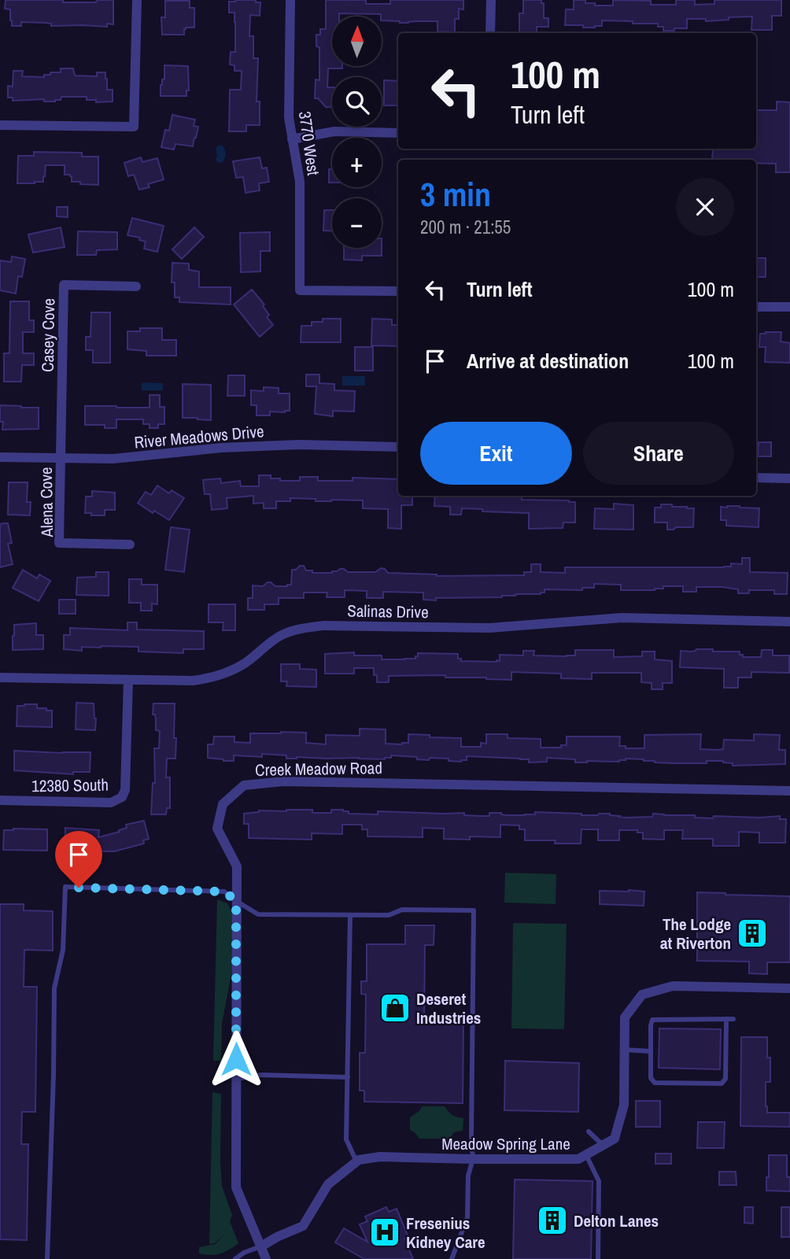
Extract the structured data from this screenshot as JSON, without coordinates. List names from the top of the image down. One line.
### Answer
{"streets":{"street":["3770 West","Casey Cove","River Meadows Drive","Alena Cove","Salinas Drive","Creek Meadow Road","12380 South","Meadow Spring Lane"]},"crossings":[["Casey Cove","River Meadows Drive"],["Casey Cove","Alena Cove"],["River Meadows Drive","Alena Cove"],["Salinas Drive","12380 South"],["Creek Meadow Road","Meadow Spring Lane"]],"places":{"building":["The Lodge at Riverton","Delton Lanes"],"shop":["Deseret Industries"],"hospital":["Fresenius Kidney Care"]},"north":"top","page":{"map_buttons":["+","−"],"turn":["100 m","Turn left"],"heading":["3 min","200 m · 21:55"],"list":[{"name":"Turn left","value":"100 m"},{"name":"Arrive at destination","value":"100 m"}],"buttons":["Exit","Share"]}}
